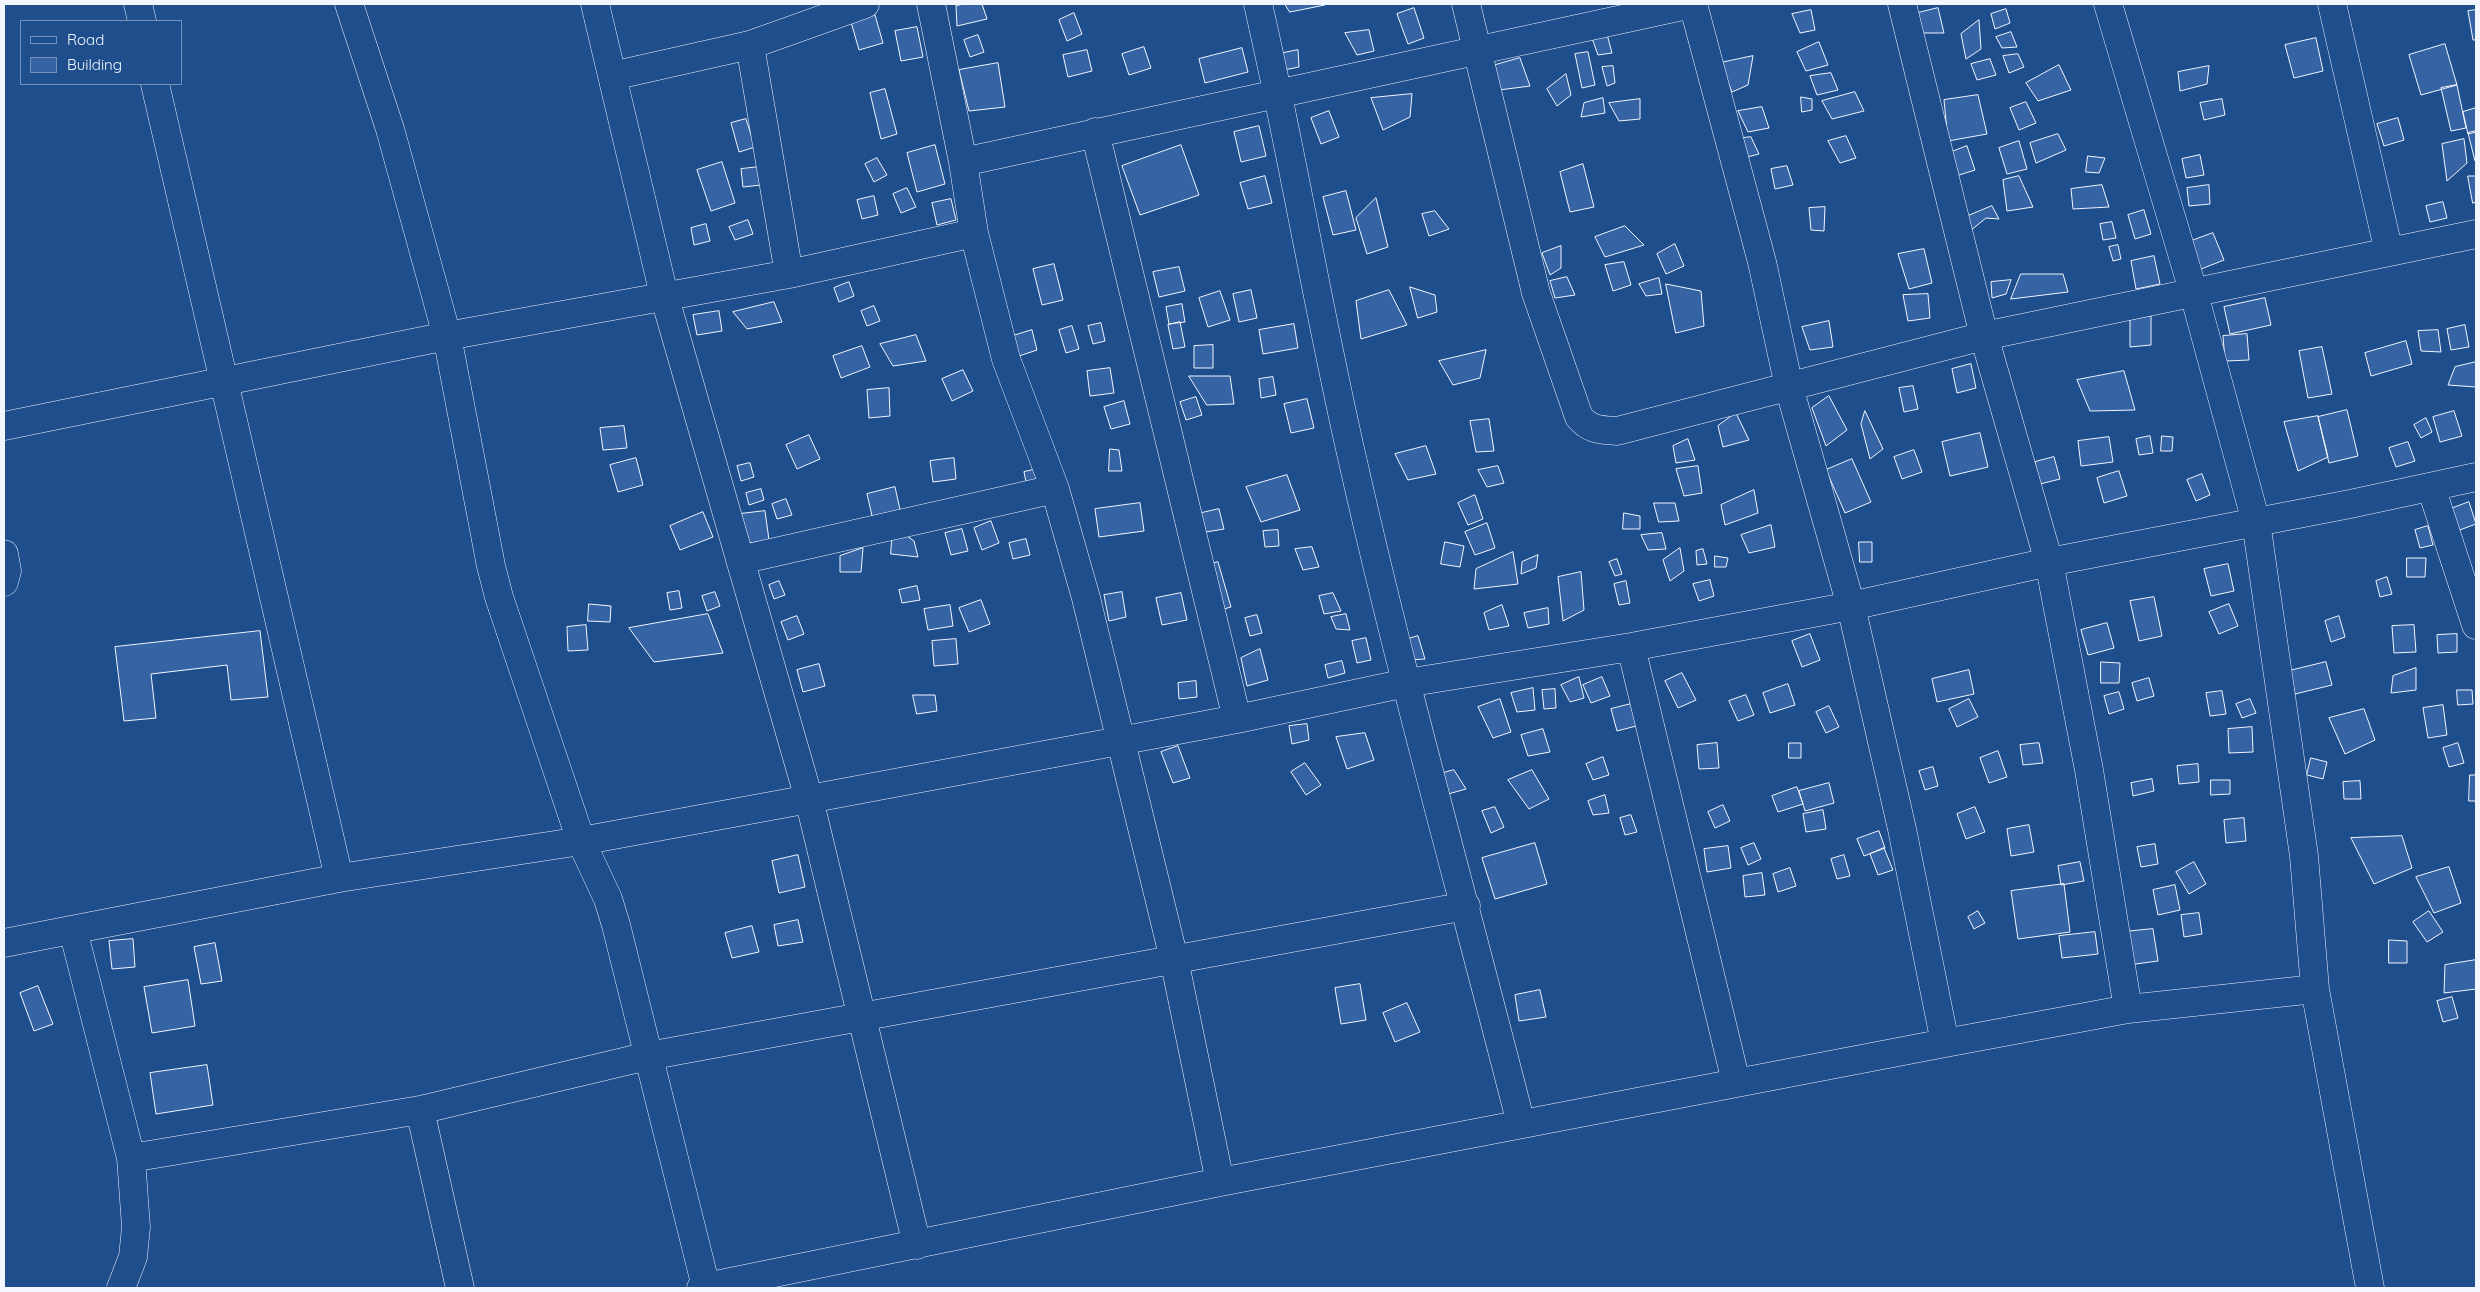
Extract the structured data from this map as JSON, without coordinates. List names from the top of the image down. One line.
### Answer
{"legend":["Road","Building"]}
